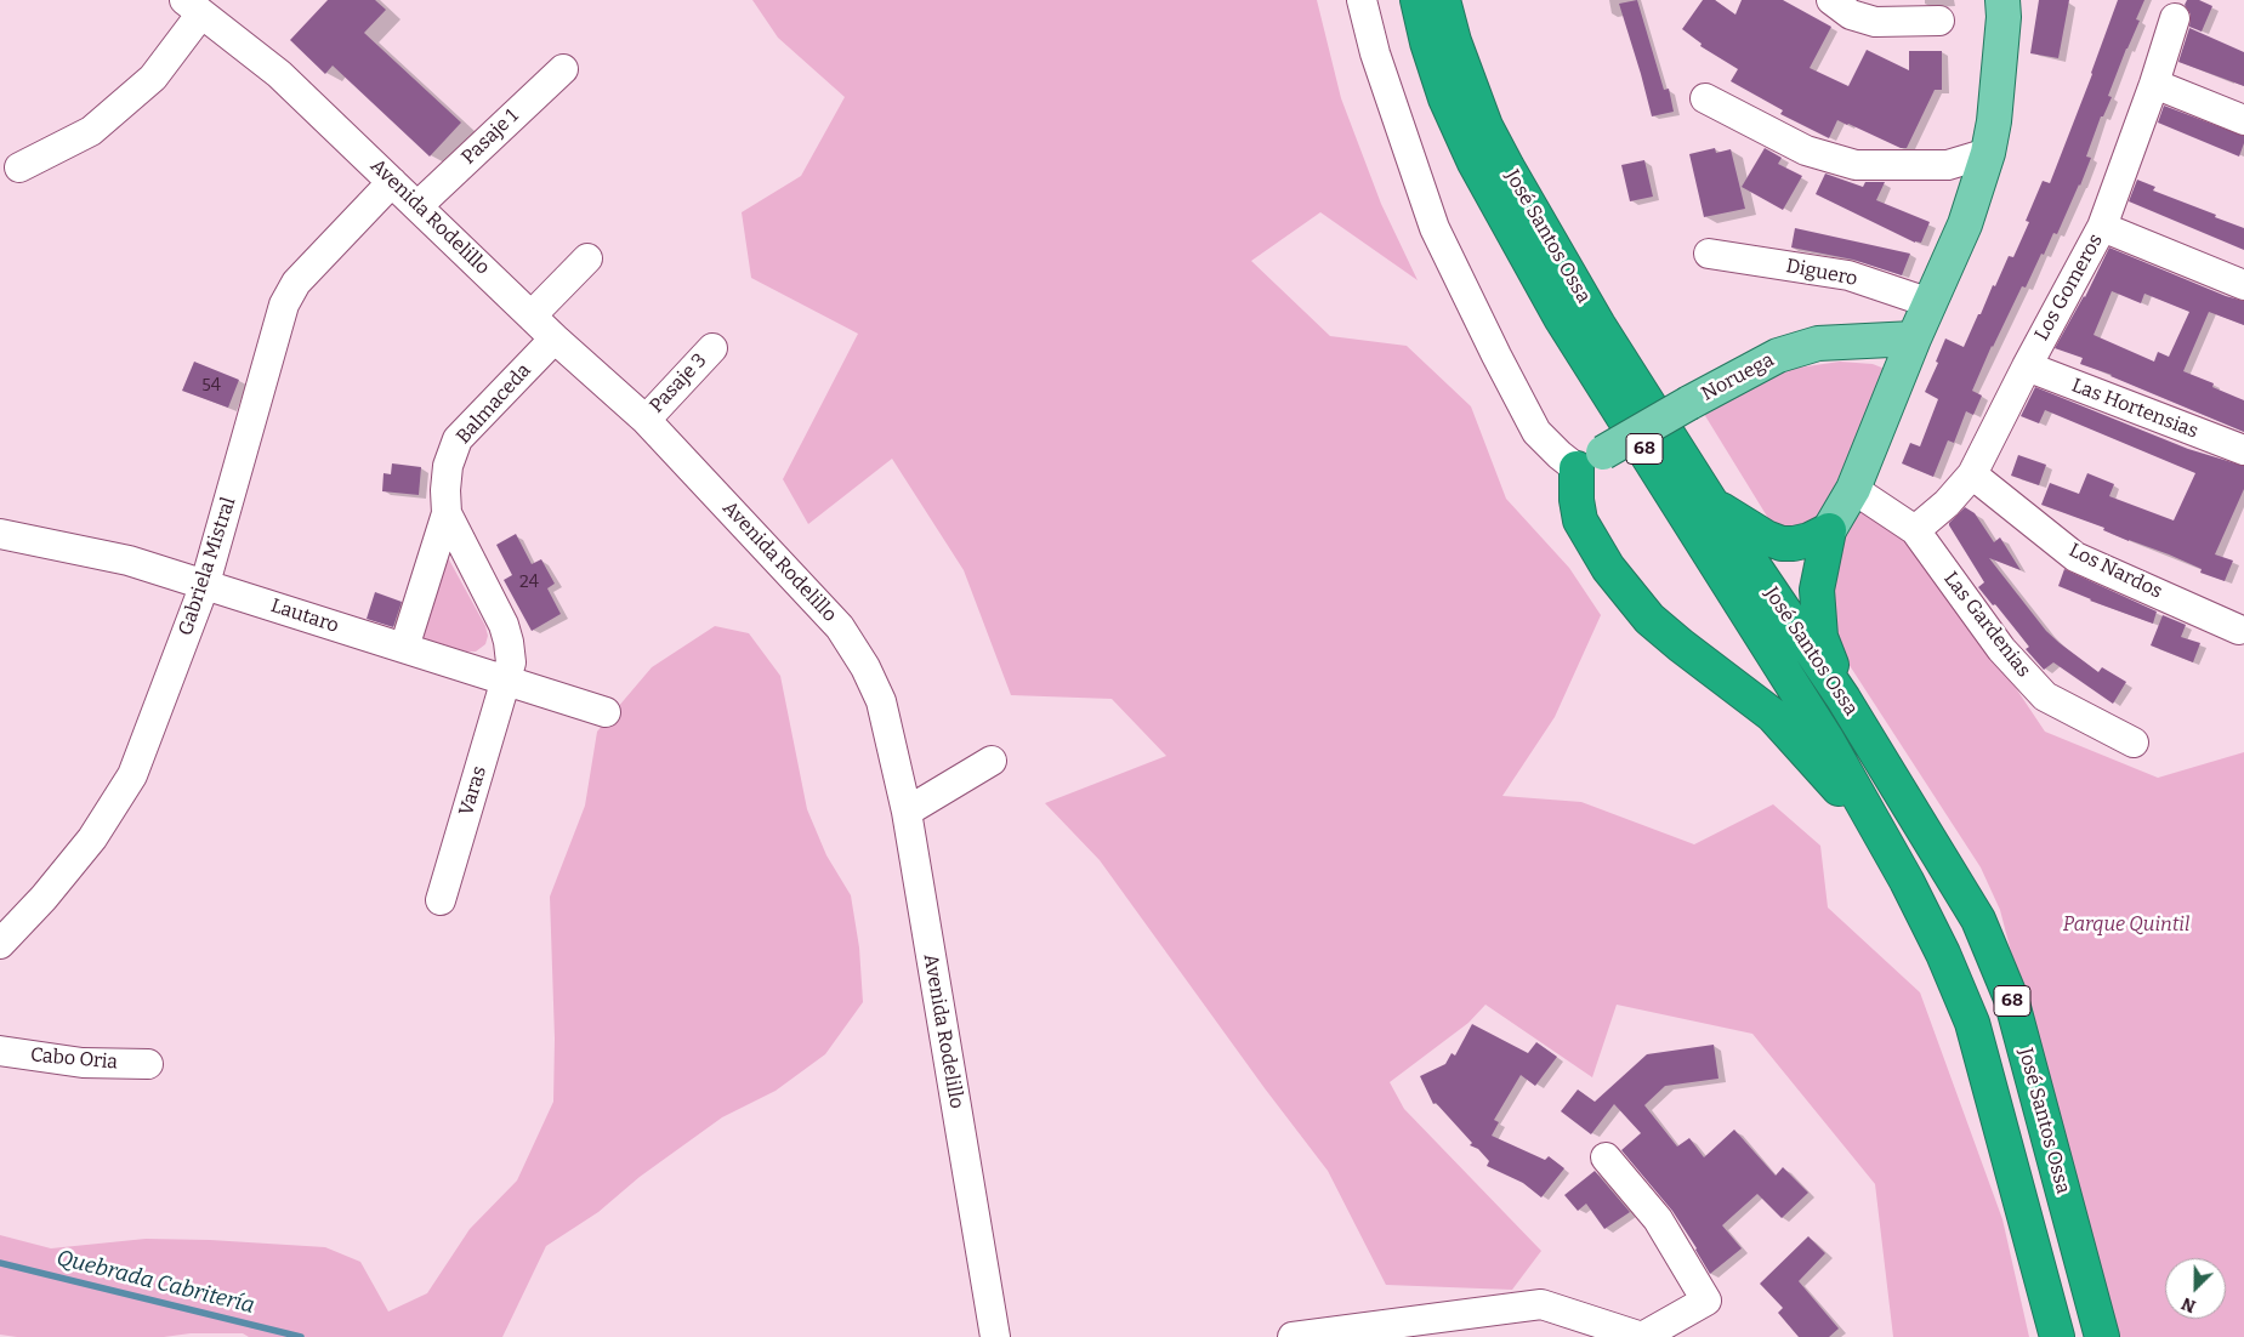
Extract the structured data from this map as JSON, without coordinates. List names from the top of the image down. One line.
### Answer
{"streets":{"highway":["José Santos Ossa","68"],"main road":["Noruega"],"street":["Pasaje 1","Avenida Rodelillo","Diguero","Los Gomeros","Pasaje 3","Balmaceda","Las Hortensias","Gabriela Mistral","Los Nardos","Lautaro","Las Gardenias","Varas","Cabo Oria"]},"crossings":[["Pasaje 1","Avenida Rodelillo"],["Avenida Rodelillo","Pasaje 3"],["Avenida Rodelillo","Balmaceda"],["Avenida Rodelillo","Gabriela Mistral"],["Los Gomeros","Las Hortensias"],["Los Gomeros","Los Nardos"],["Los Gomeros","Las Gardenias"],["Balmaceda","Lautaro"],["Balmaceda","Varas"],["Gabriela Mistral","Lautaro"],["Lautaro","Varas"]],"water":["Quebrada Cabritería"],"parks":["Parque Quintil"],"house_numbers":["54","24"],"north":"bottom left"}
